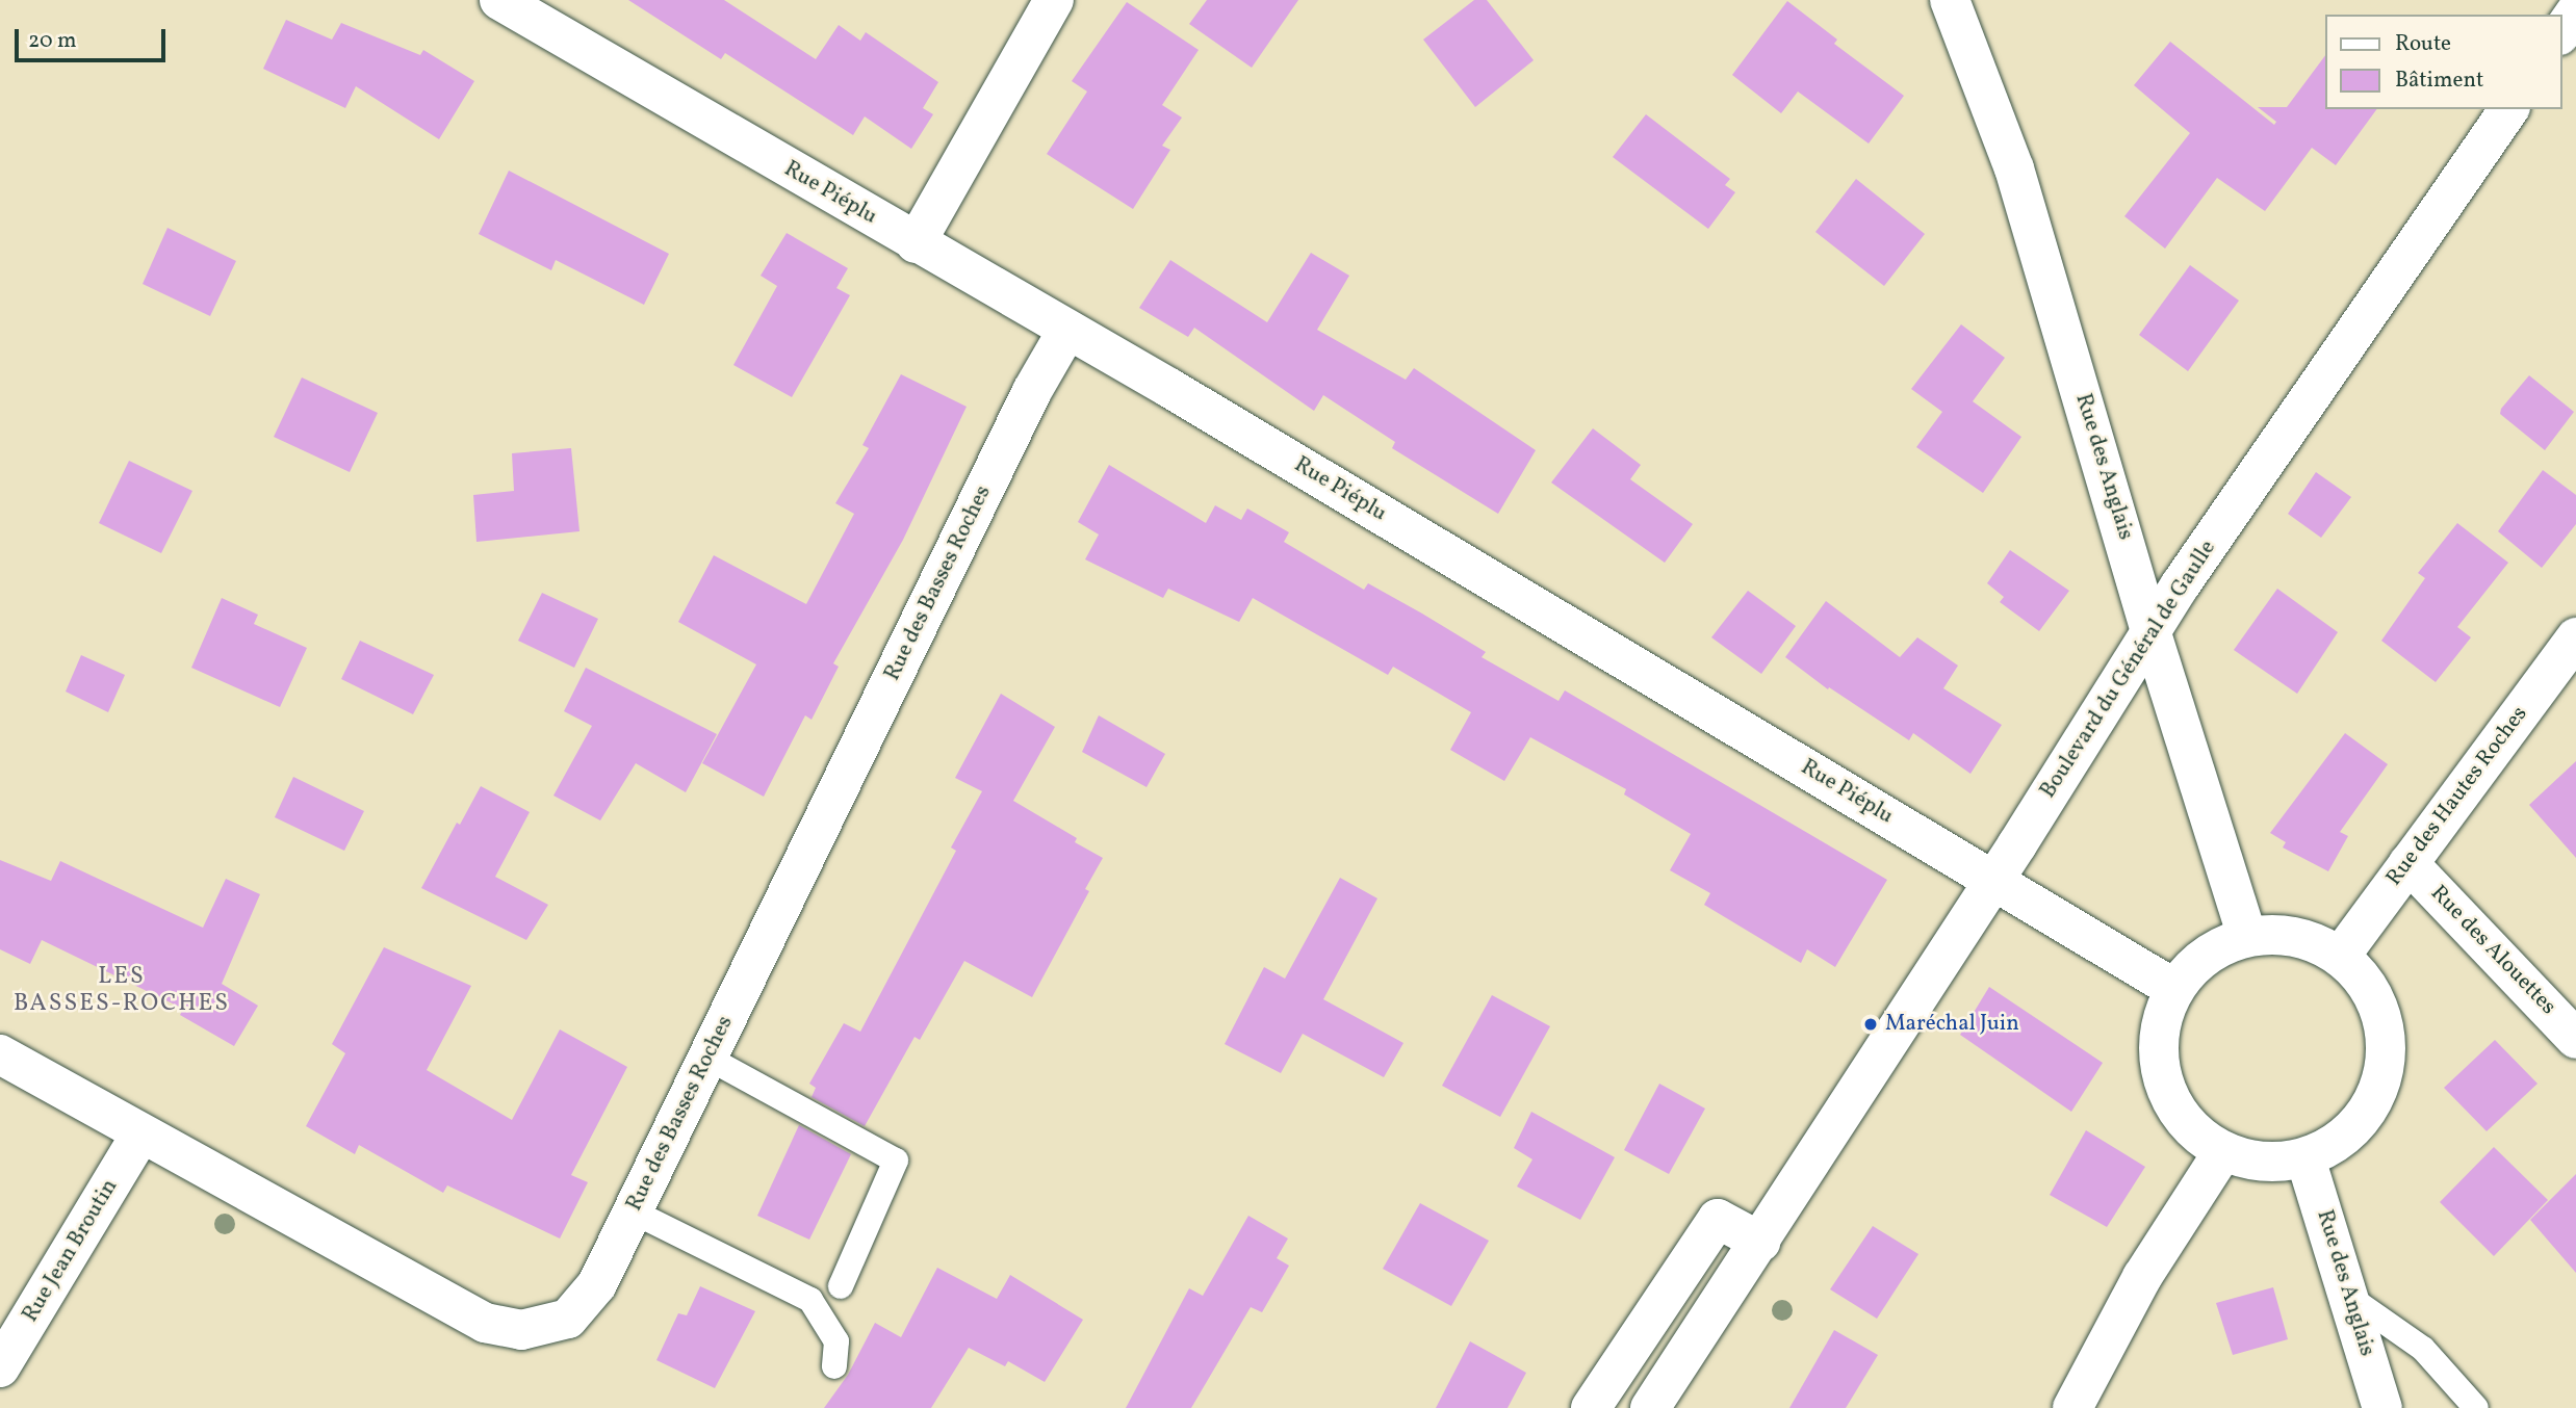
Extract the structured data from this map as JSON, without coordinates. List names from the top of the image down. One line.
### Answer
{"streets":{"street":["Rue Piéplu","Rue des Anglais","Rue des Basses Roches","Boulevard du Général de Gaulle","Rue des Hautes Roches","Rue des Alouettes","Rue Jean Broutin"]},"crossings":[["Rue Piéplu","Rue des Anglais"],["Rue Piéplu","Rue des Basses Roches"],["Rue Piéplu","Boulevard du Général de Gaulle"],["Rue Piéplu","Rue des Hautes Roches"],["Rue des Anglais","Boulevard du Général de Gaulle"],["Rue des Anglais","Rue des Hautes Roches"],["Rue des Basses Roches","Rue Jean Broutin"],["Rue des Hautes Roches","Rue des Alouettes"]],"districts":["LES BASSES-ROCHES"],"places":["Maréchal Juin"],"legend":["Route","Bâtiment"],"scale_bar":"20 m"}
